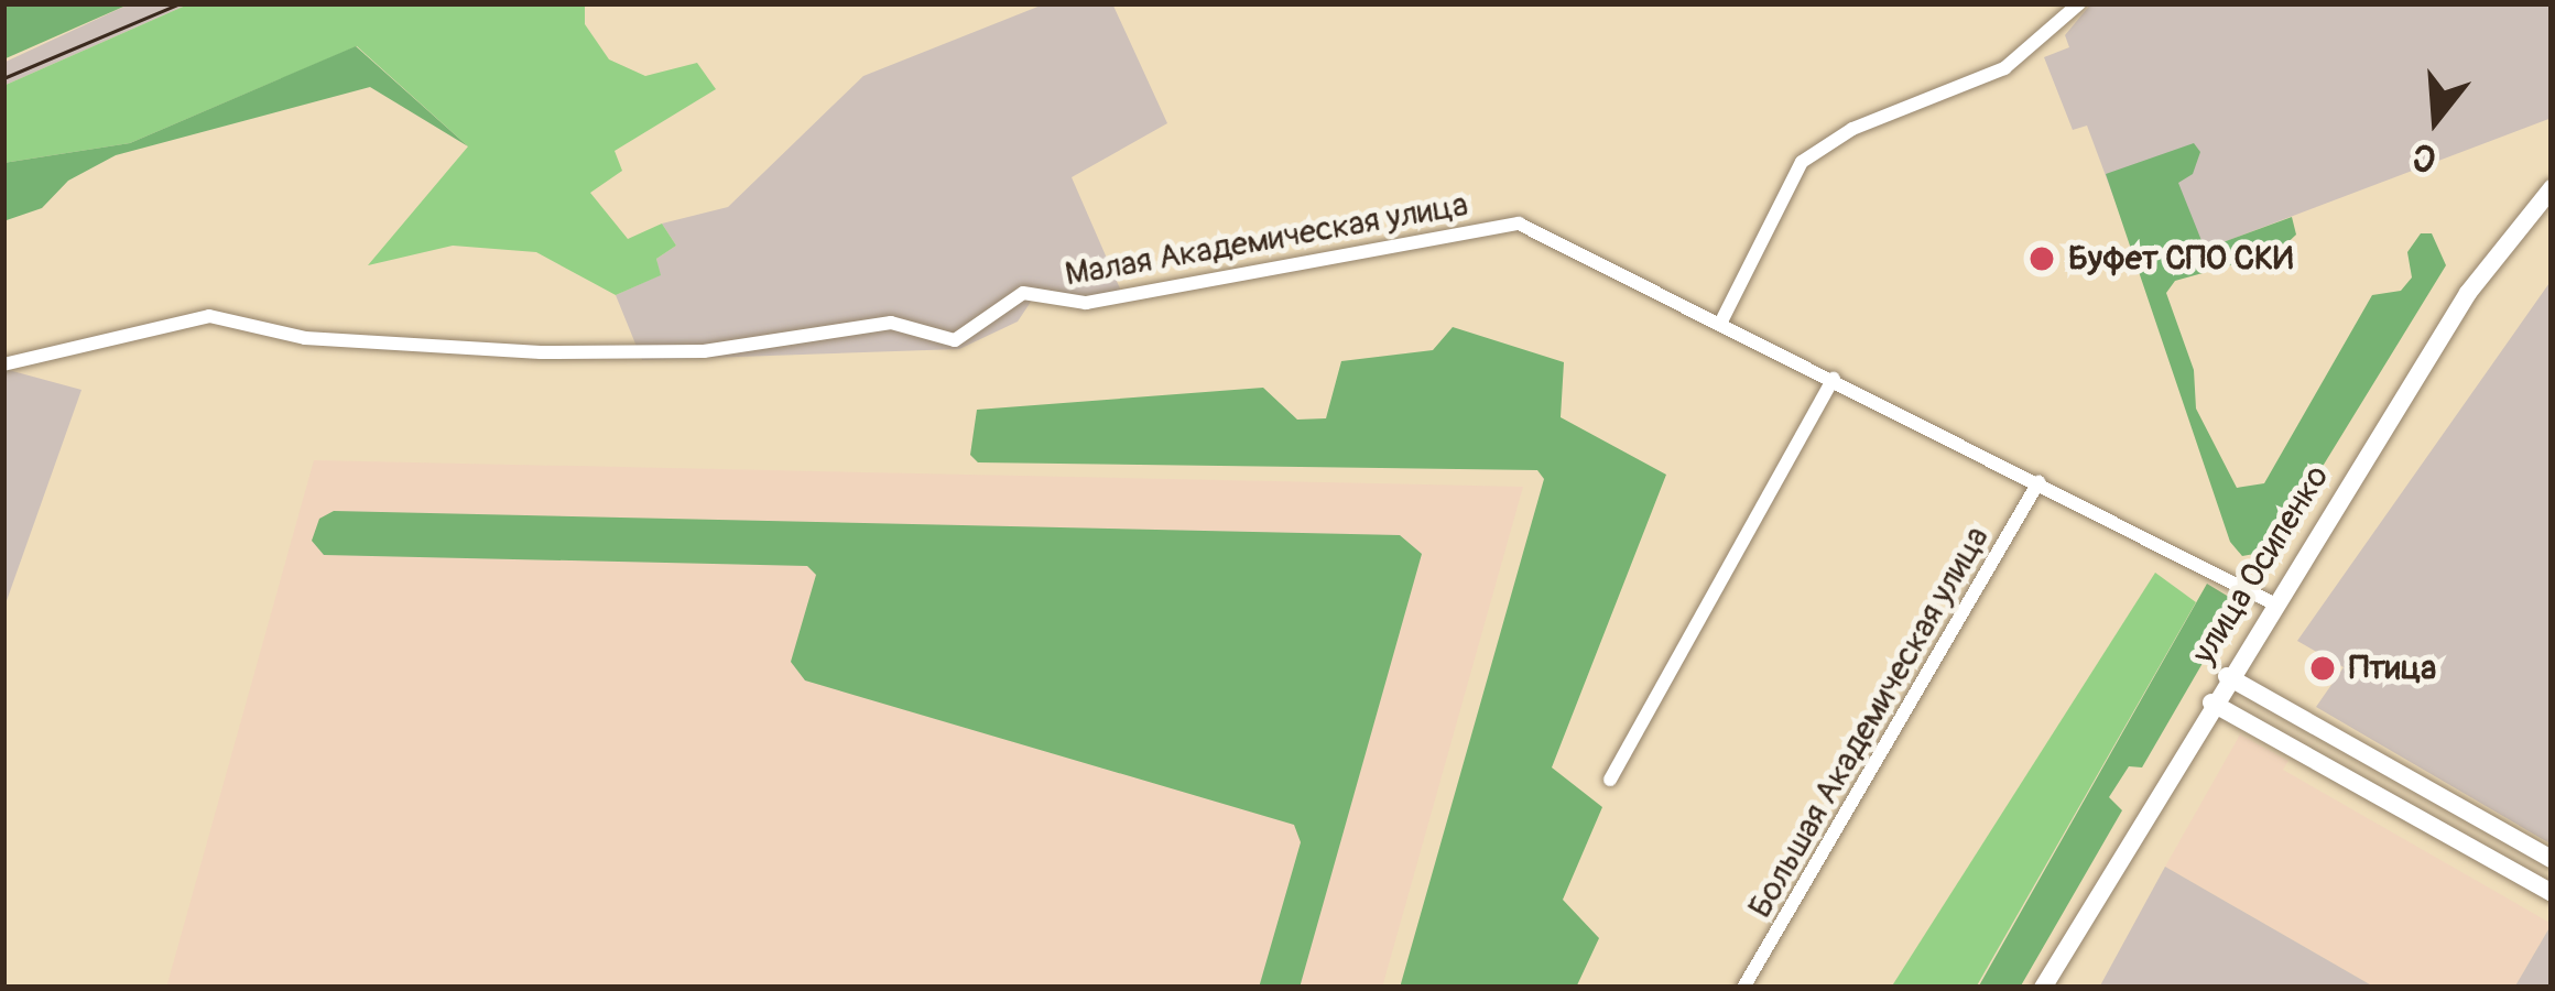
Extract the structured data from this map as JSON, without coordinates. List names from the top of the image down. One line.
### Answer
{"streets":{"main road":["улица Осипенко"],"street":["Малая Академическая улица","Большая Академическая улица"]},"places":["Буфет СПО СКИ","Птица"],"north":"bottom"}
